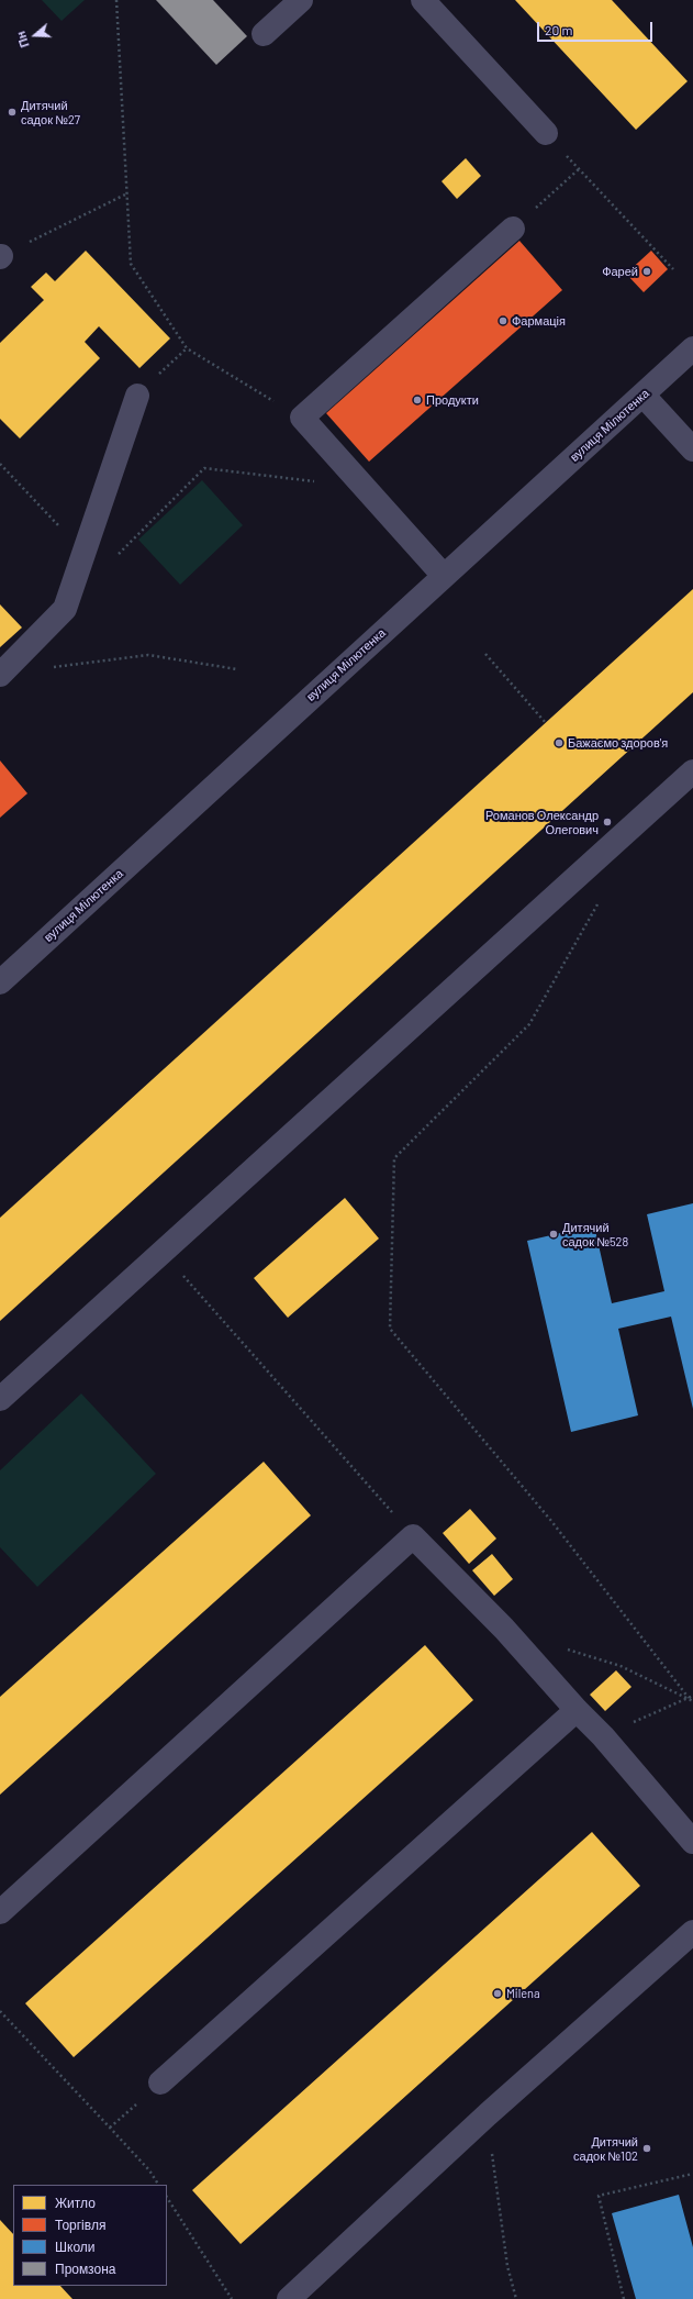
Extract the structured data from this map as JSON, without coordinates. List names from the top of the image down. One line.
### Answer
{"streets":{"street":["вулиця Мілютенка"]},"places":["Дитячий садок №27","Фарей","Фармація","Продукти","Бажаємо здоров'я","Романов Олександр Олегович","Дитячий садок №528","Milena","Дитячий садок №102"],"legend":["Житло","Торгівля","Школи","Промзона"],"scale_bar":"20 m","north":"left"}
